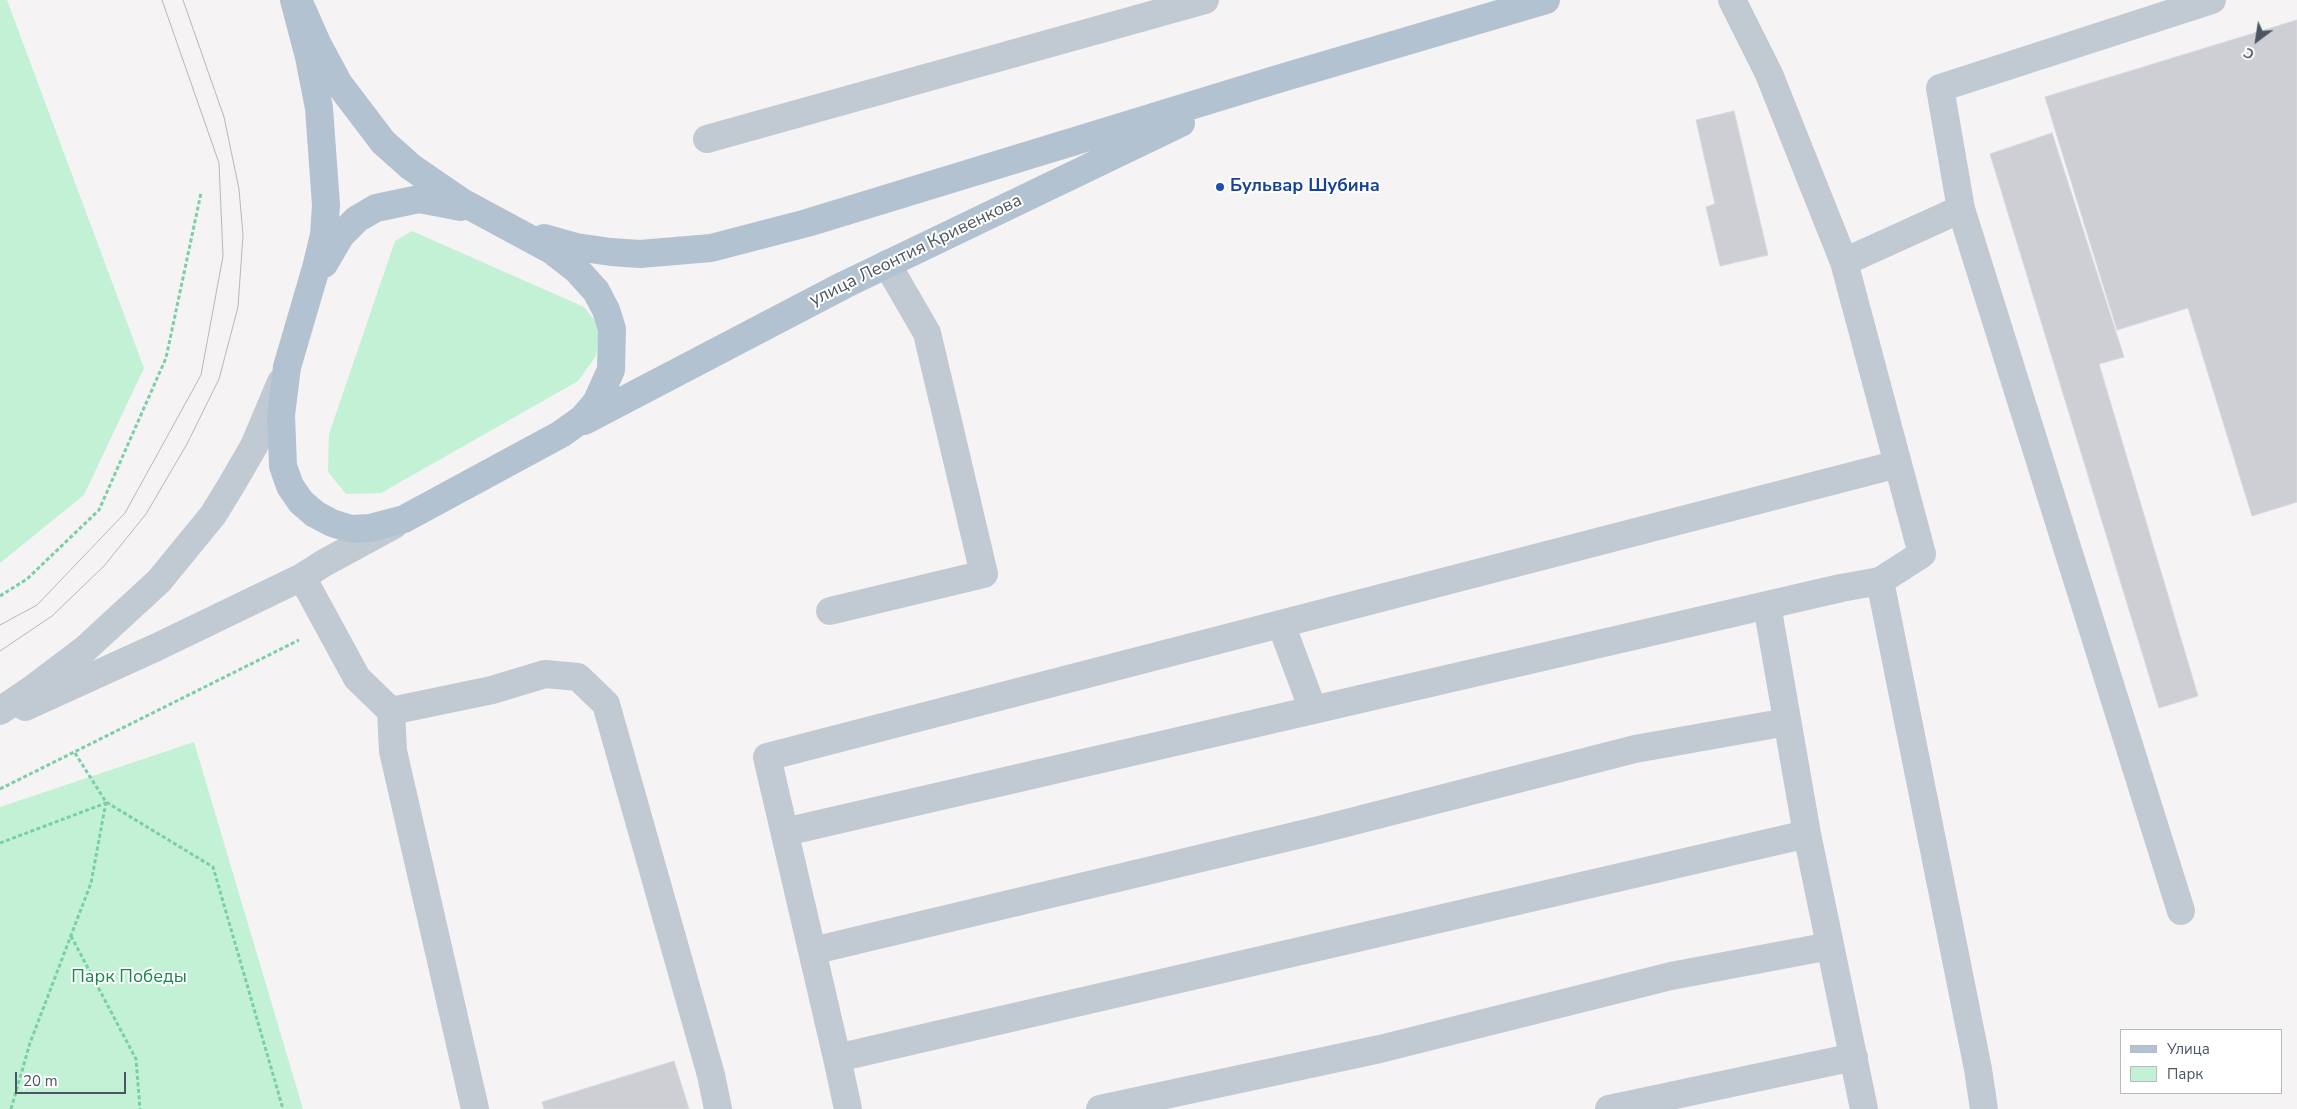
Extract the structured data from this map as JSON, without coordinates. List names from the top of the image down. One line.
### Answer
{"streets":{"main road":["улица Леонтия Кривенкова"]},"parks":["Парк Победы"],"places":["Бульвар Шубина"],"legend":["Улица","Парк"],"scale_bar":"20 m","north":"bottom left"}
